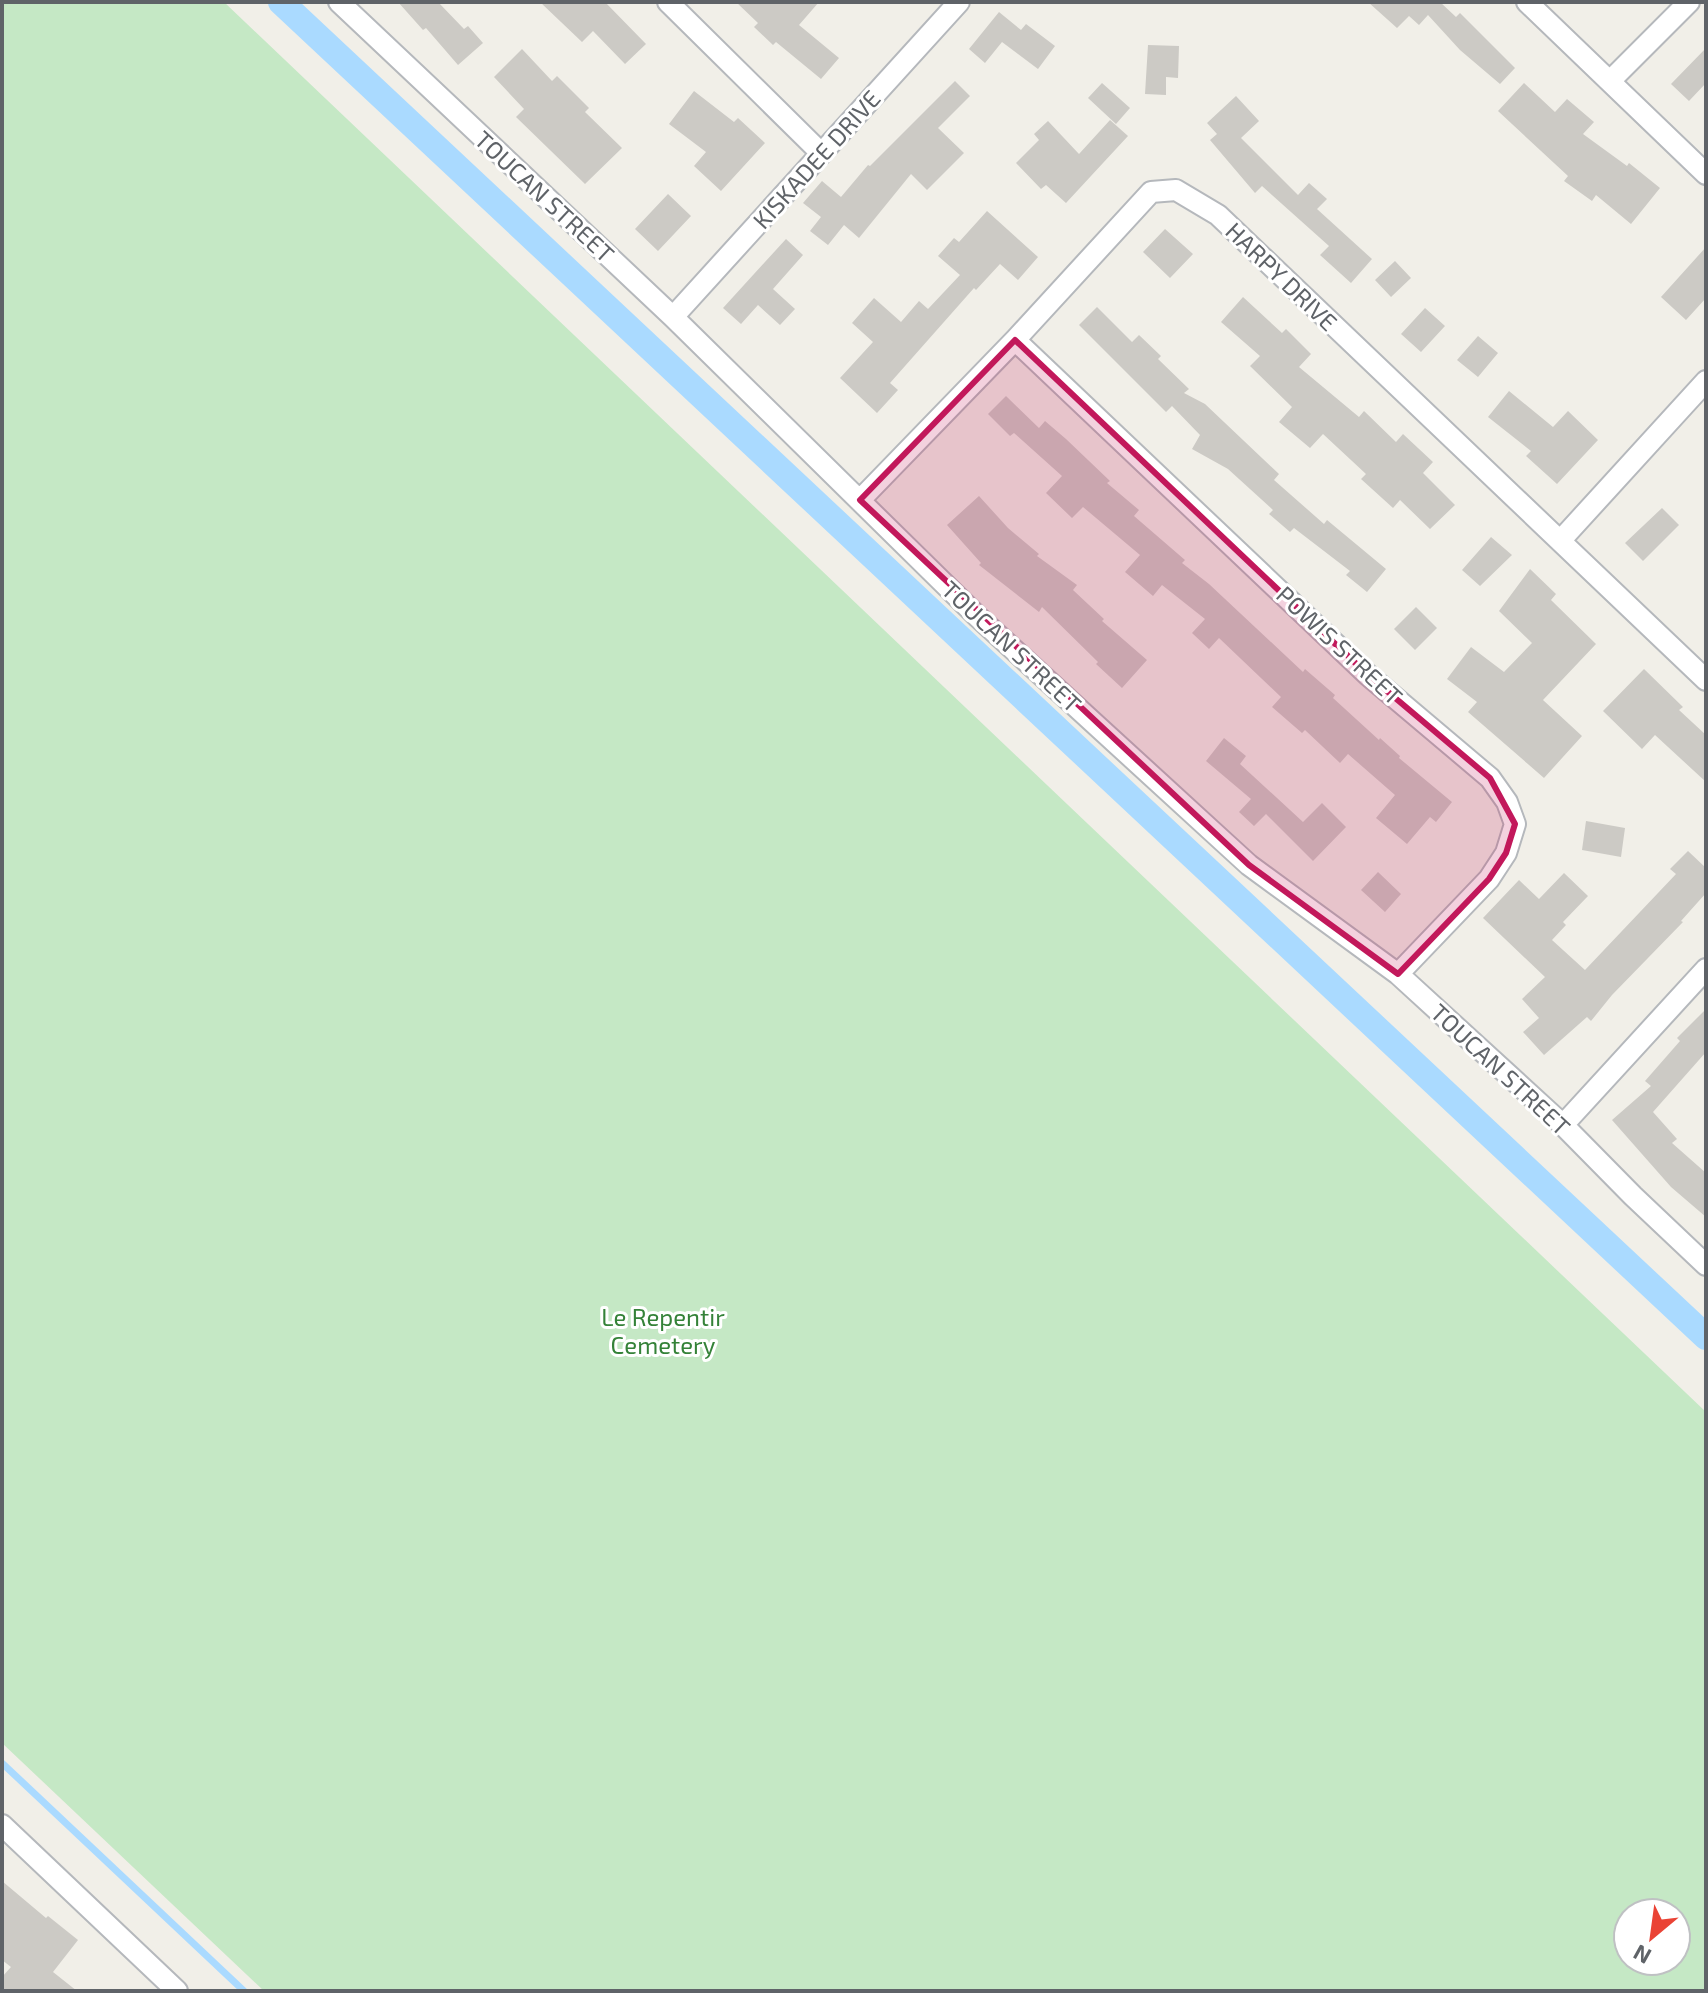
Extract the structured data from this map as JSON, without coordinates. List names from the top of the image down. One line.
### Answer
{"streets":{"street":["KISKADEE DRIVE","TOUCAN STREET","HARPY DRIVE","POWIS STREET"]},"crossings":[["KISKADEE DRIVE","TOUCAN STREET"],["TOUCAN STREET","HARPY DRIVE"],["TOUCAN STREET","POWIS STREET"],["HARPY DRIVE","POWIS STREET"]],"parks":["Le Repentir Cemetery"],"north":"bottom left"}
